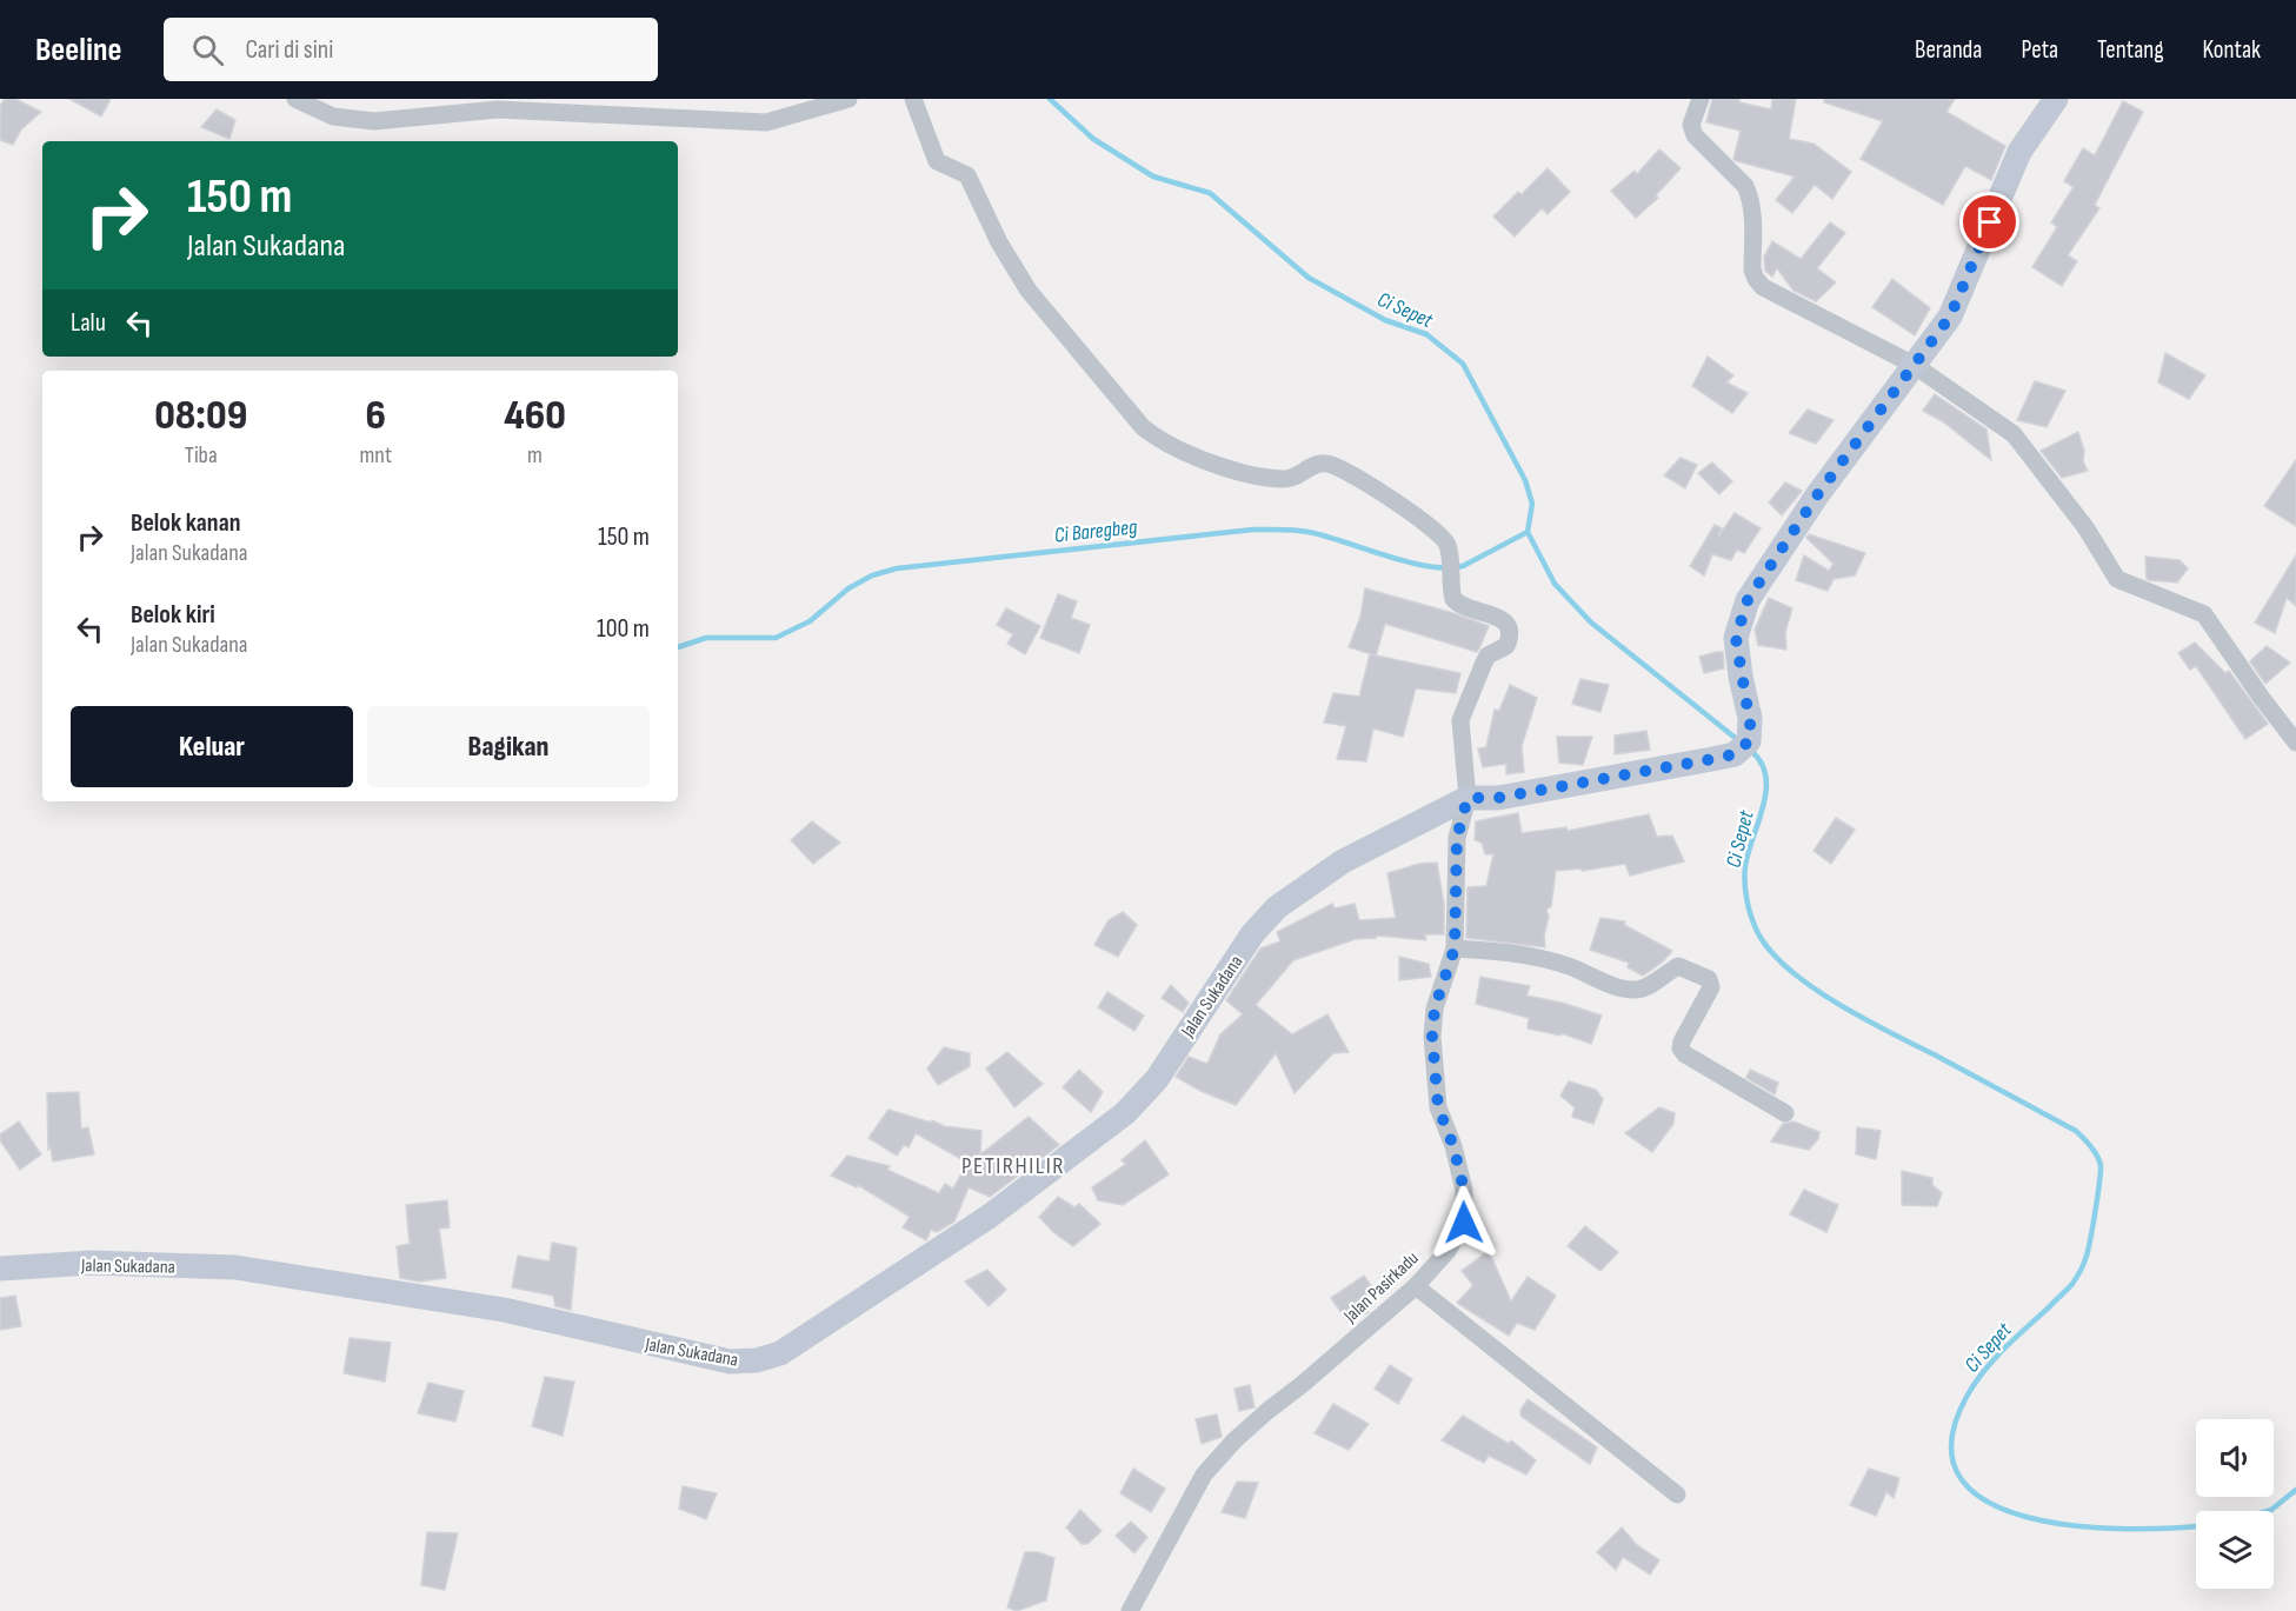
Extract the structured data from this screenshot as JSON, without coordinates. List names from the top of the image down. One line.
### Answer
{"streets":{"main road":["Jalan Sukadana"],"street":["Jalan Pasirkadu"]},"crossings":[["Jalan Sukadana","Jalan Pasirkadu"]],"districts":["PETIRHILIR"],"water":["Ci Sepet","Ci Baregbeg"],"page":{"header":"Beeline","search":"Cari di sini","nav":["Beranda","Peta","Tentang","Kontak"],"turn":["150 m","Jalan Sukadana"],"then":"Lalu","eta":["08:09","Tiba","6","mnt","460","m"],"list":[{"name":"Belok kanan","note":"Jalan Sukadana","value":"150 m"},{"name":"Belok kiri","note":"Jalan Sukadana","value":"100 m"}],"buttons":["Keluar","Bagikan"]}}
